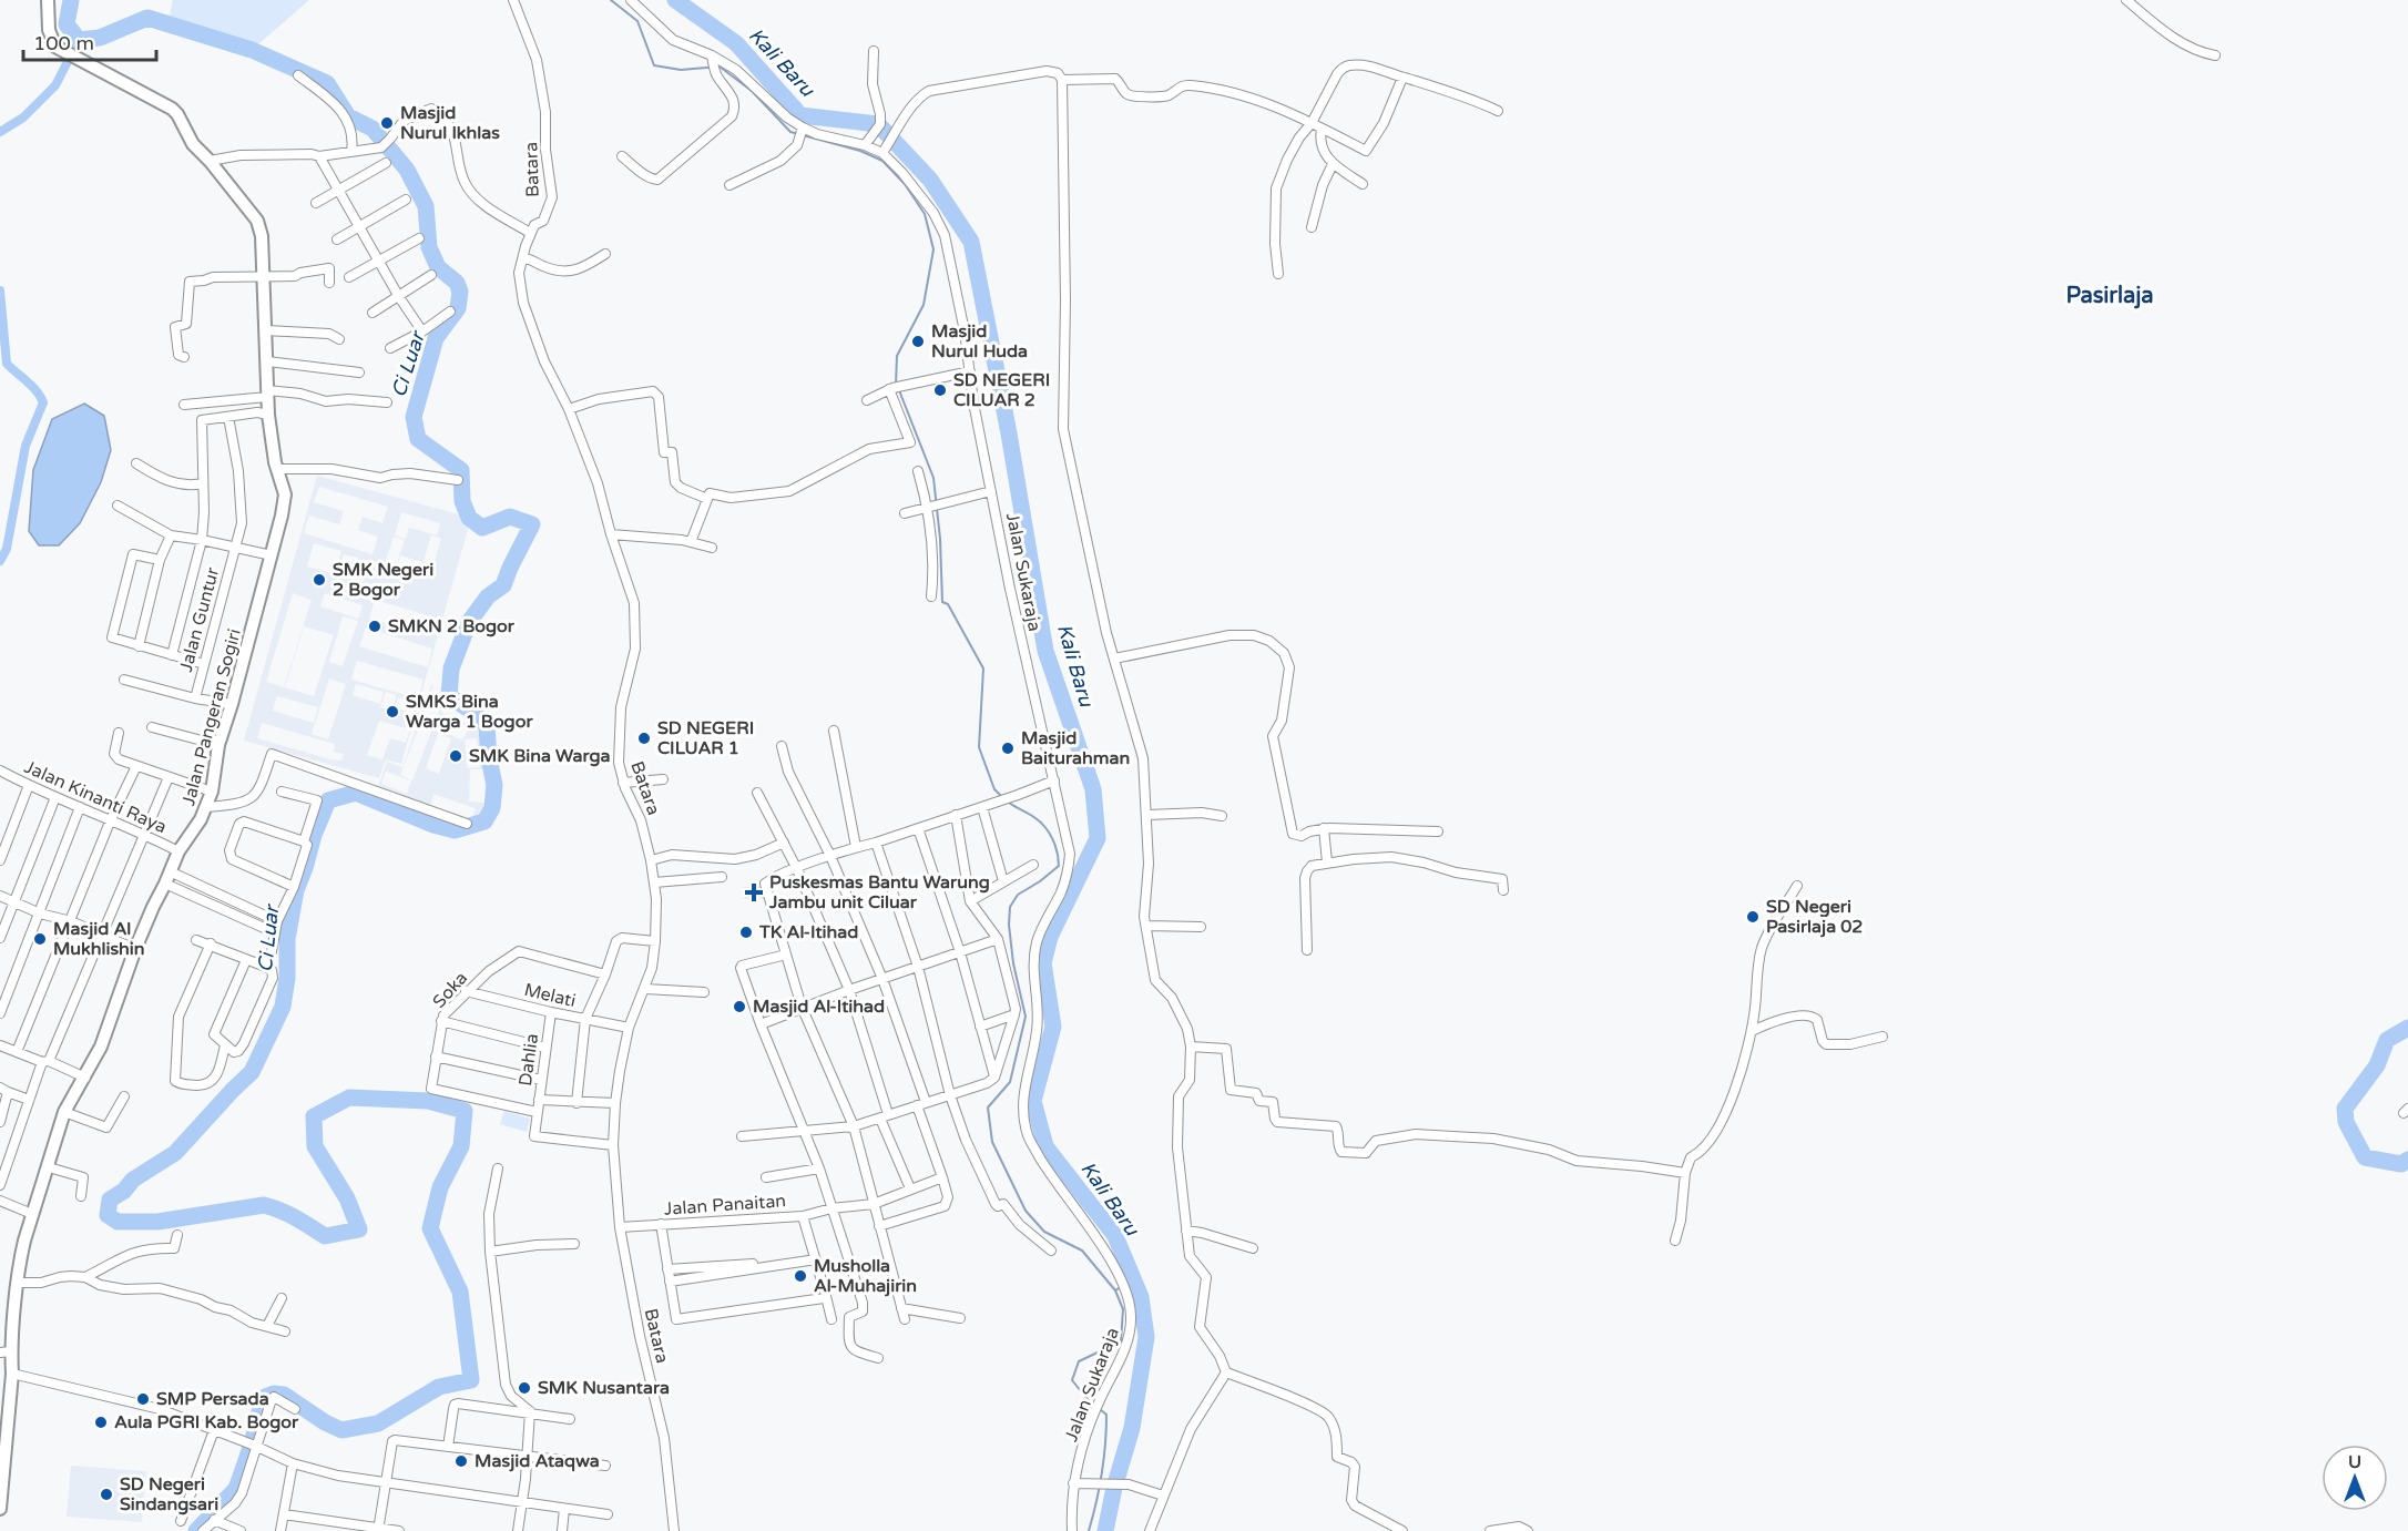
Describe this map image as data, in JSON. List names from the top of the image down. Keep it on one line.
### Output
{"streets":{"street":["Batara","Jalan Sukaraja","Jalan Guntur","Jalan Pangeran Sogiri","Jalan Kinanti Raya","Soka","Melati","Dahlia","Jalan Panaitan"]},"crossings":[["Batara","Melati"],["Batara","Jalan Panaitan"],["Jalan Pangeran Sogiri","Jalan Kinanti Raya"],["Soka","Melati"],["Soka","Dahlia"],["Melati","Dahlia"]],"districts":["Pasirlaja"],"water":["Kali Baru","Ci Luar"],"places":{"other":["Masjid Nurul Ikhlas","Masjid Nurul Huda","SD NEGERI CILUAR 2","SMK Negeri 2 Bogor","SMKN 2 Bogor","SMKS Bina Warga 1 Bogor","SD NEGERI CILUAR 1","Masjid Baiturahman","SMK Bina Warga","SD Negeri Pasirlaja 02","TK Al-Itihad","Masjid Al Mukhlishin","Masjid Al-Itihad","Musholla Al-Muhajirin","SMK Nusantara","SMP Persada","Aula PGRI Kab. Bogor","Masjid Ataqwa","SD Negeri Sindangsari"],"health":["Puskesmas Bantu Warung Jambu unit Ciluar"]},"scale_bar":"100 m","north":"top"}
